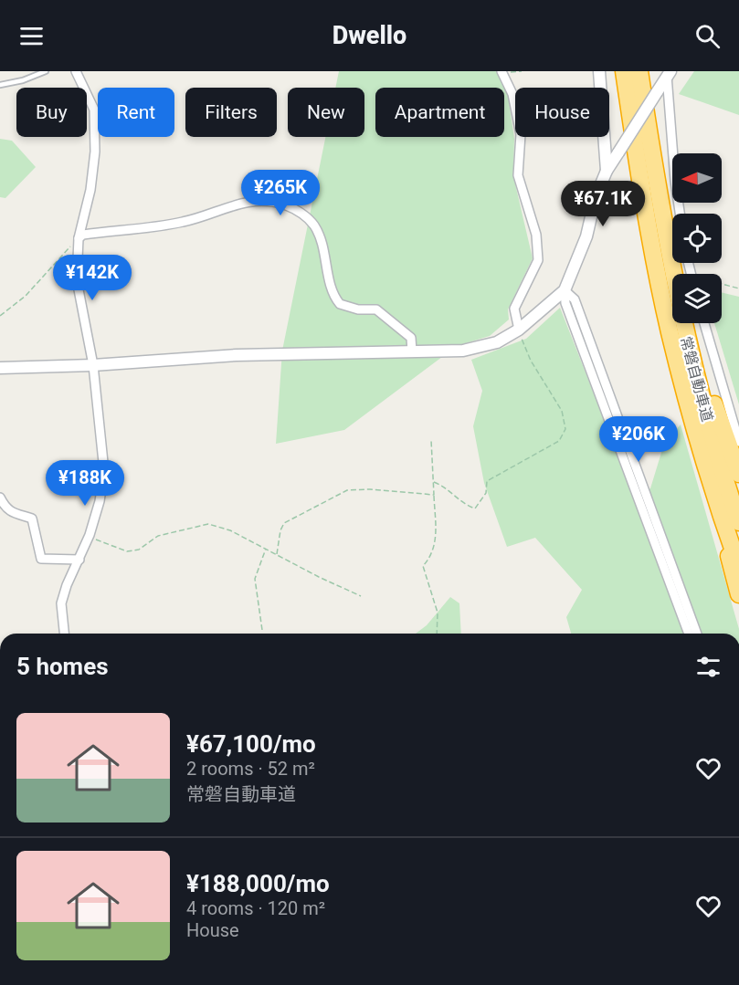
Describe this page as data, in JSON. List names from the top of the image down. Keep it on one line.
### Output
{"streets":{"highway":["常磐自動車道"]},"north":"left","page":{"header":"Dwello","chip":["Buy","Rent","Filters","New","Apartment","House"],"price":["¥265K","¥67.1K","¥142K","¥206K","¥188K"],"heading":"5 homes","list":[{"name":"¥67,100/mo","note":"2 rooms · 52 m² · 常磐自動車道"},{"name":"¥188,000/mo","note":"4 rooms · 120 m² · House"}]}}
